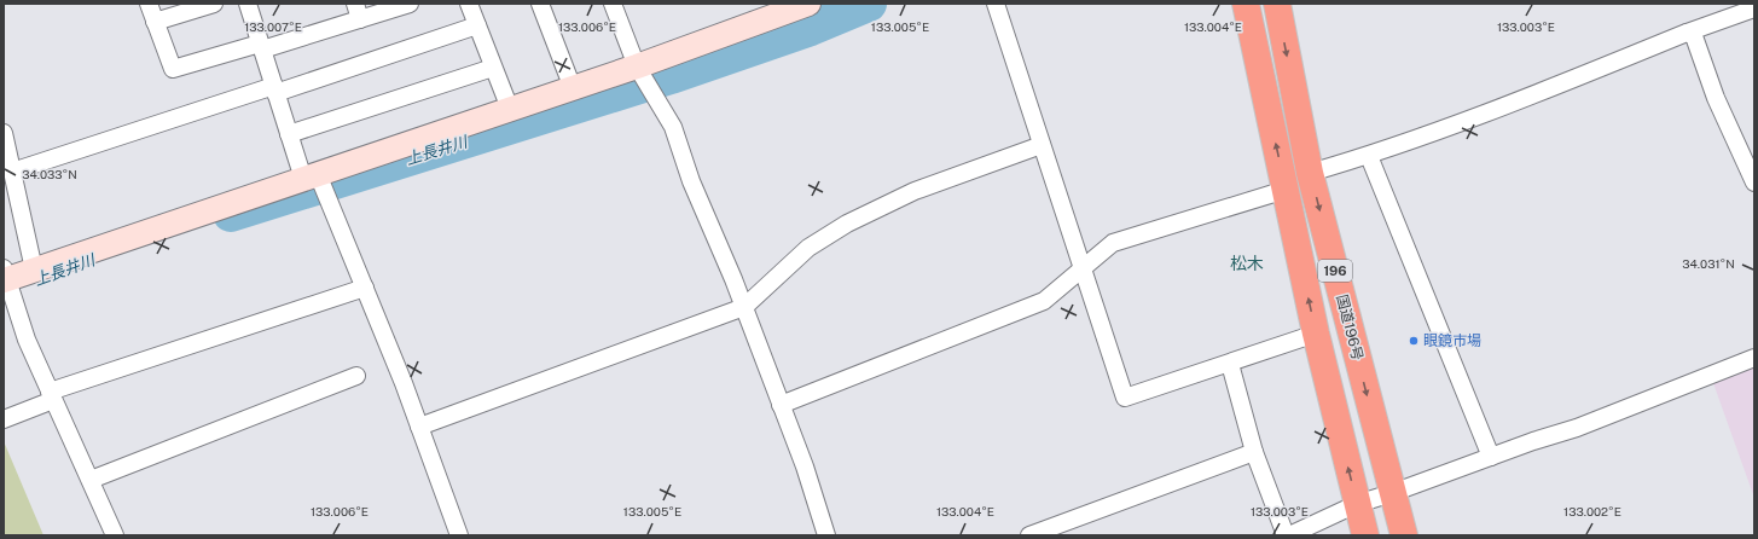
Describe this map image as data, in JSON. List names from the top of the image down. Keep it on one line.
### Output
{"streets":{"highway":["196","国道196号"]},"districts":["松木"],"water":["上長井川"],"places":["眼鏡市場"],"coordinates":["133.007°E","133.006°E","133.005°E","133.004°E","133.003°E","34.033°N","34.031°N","133.002°E"]}
